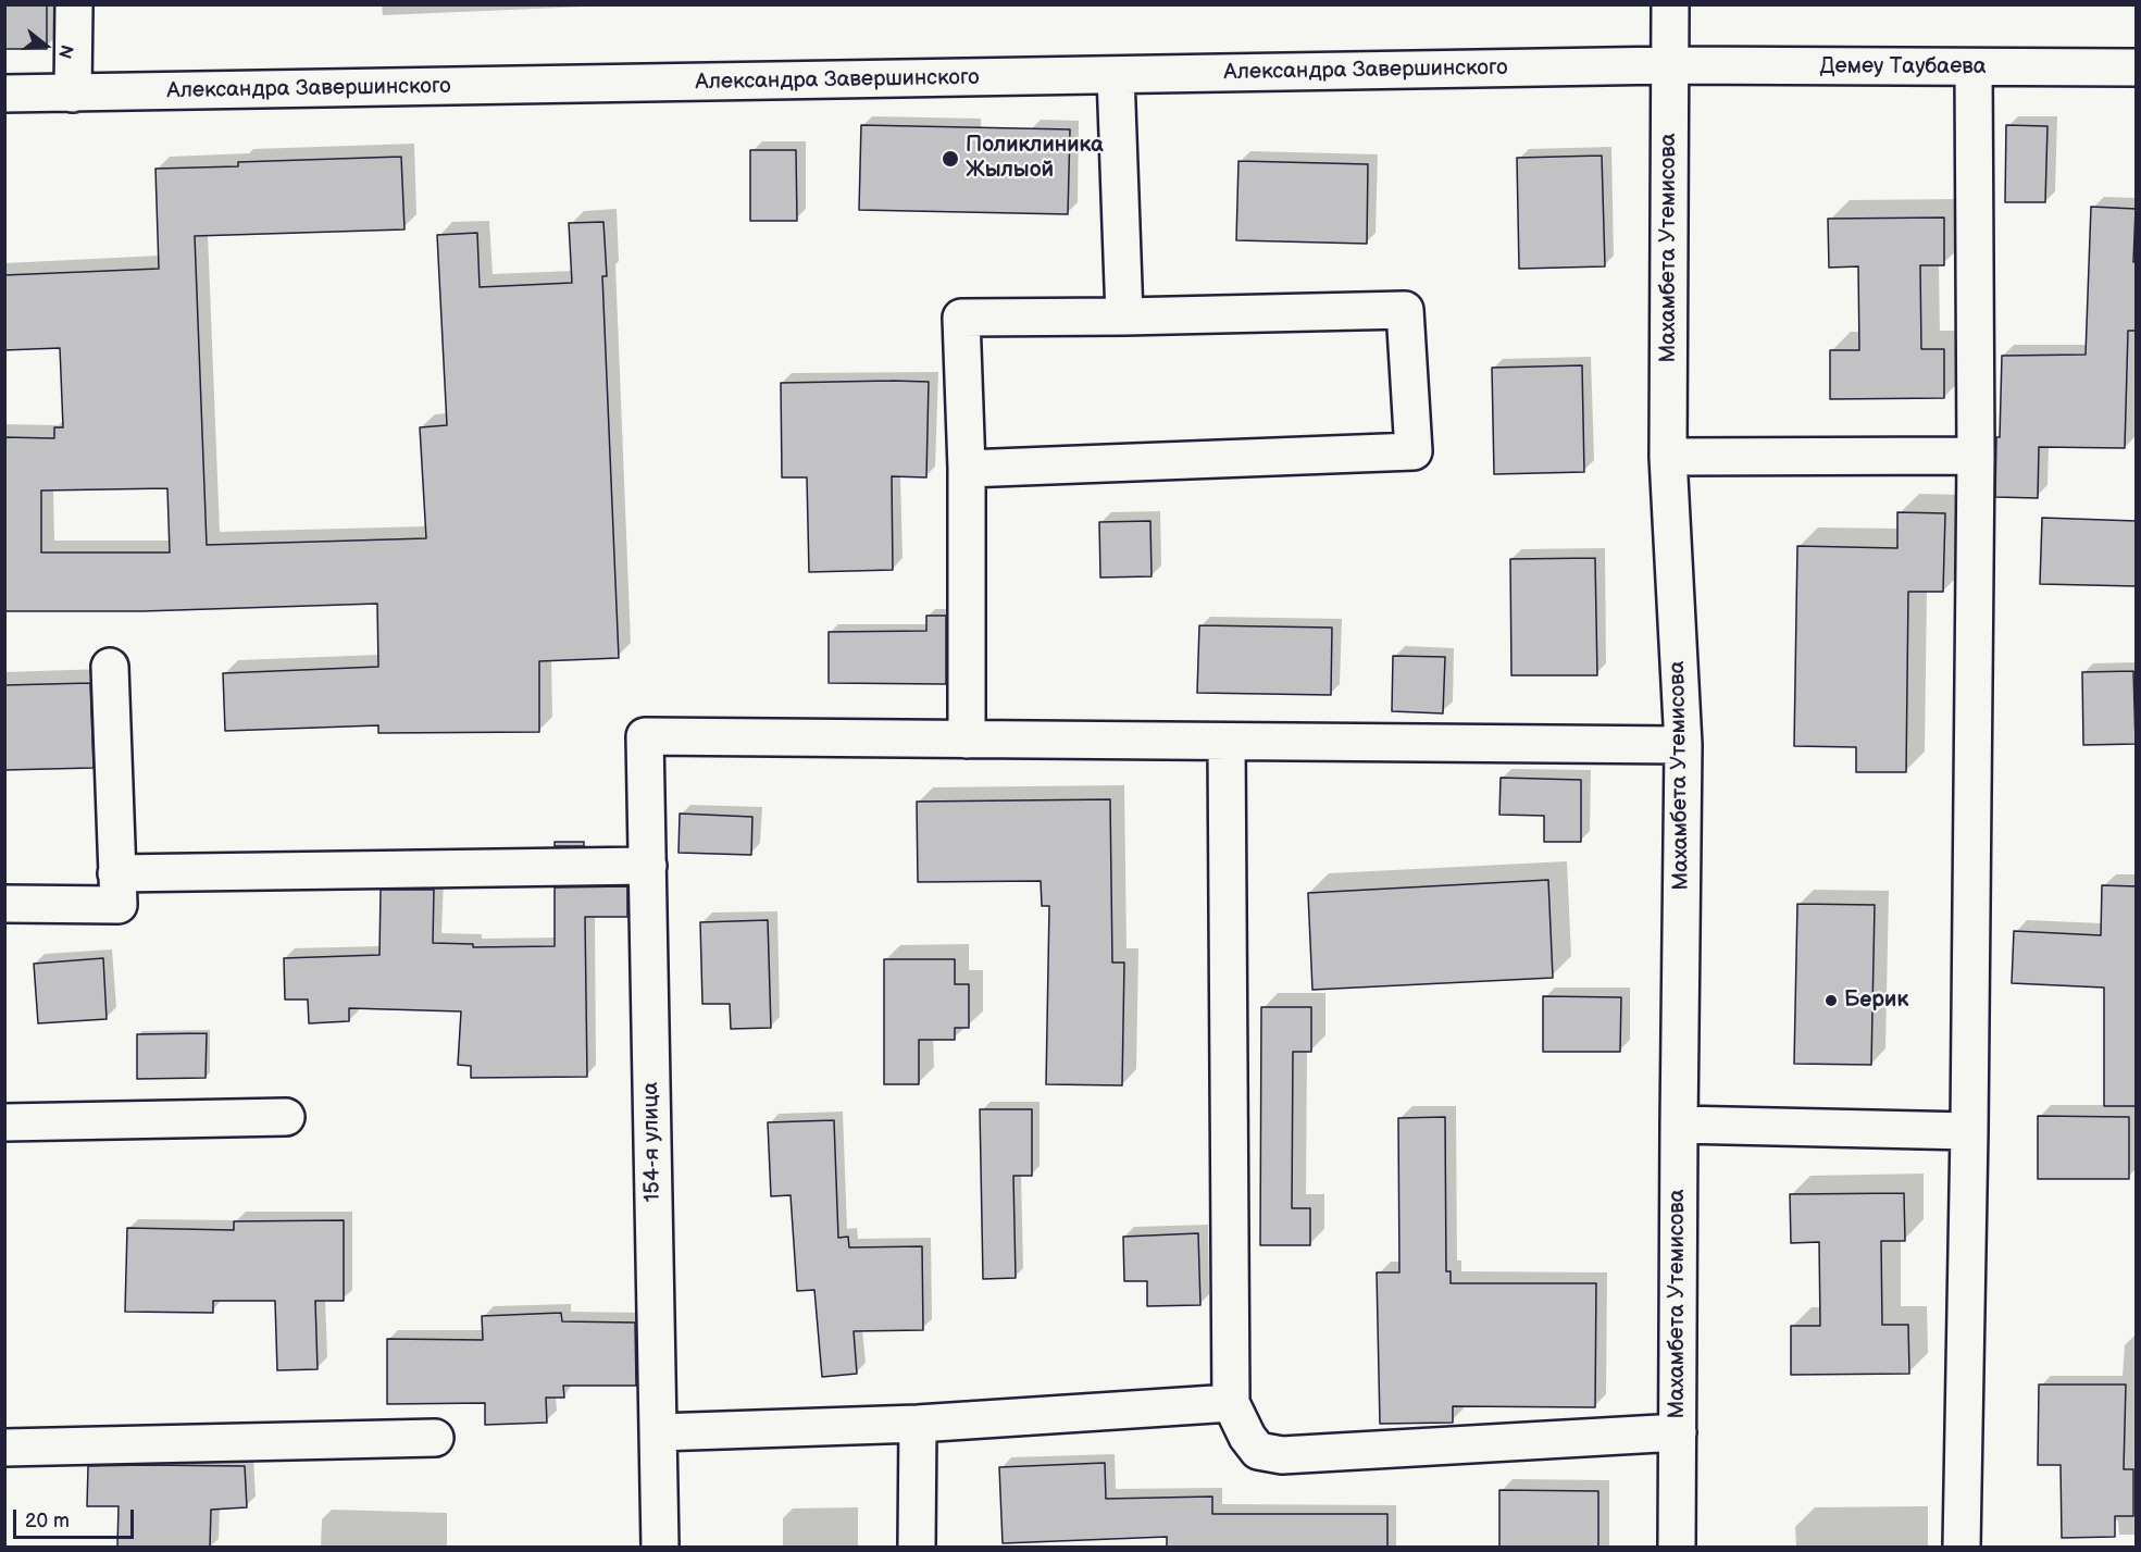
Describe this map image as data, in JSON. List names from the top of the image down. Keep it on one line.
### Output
{"streets":{"street":["Демеу Таубаева","Александра Завершинского","Махамбета Утемисова","154-я улица"]},"crossings":[["Демеу Таубаева","Александра Завершинского"],["Демеу Таубаева","Махамбета Утемисова"],["Александра Завершинского","Махамбета Утемисова"]],"places":["Поликлиника Жылыой","Берик"],"scale_bar":"20 m","north":"right"}
